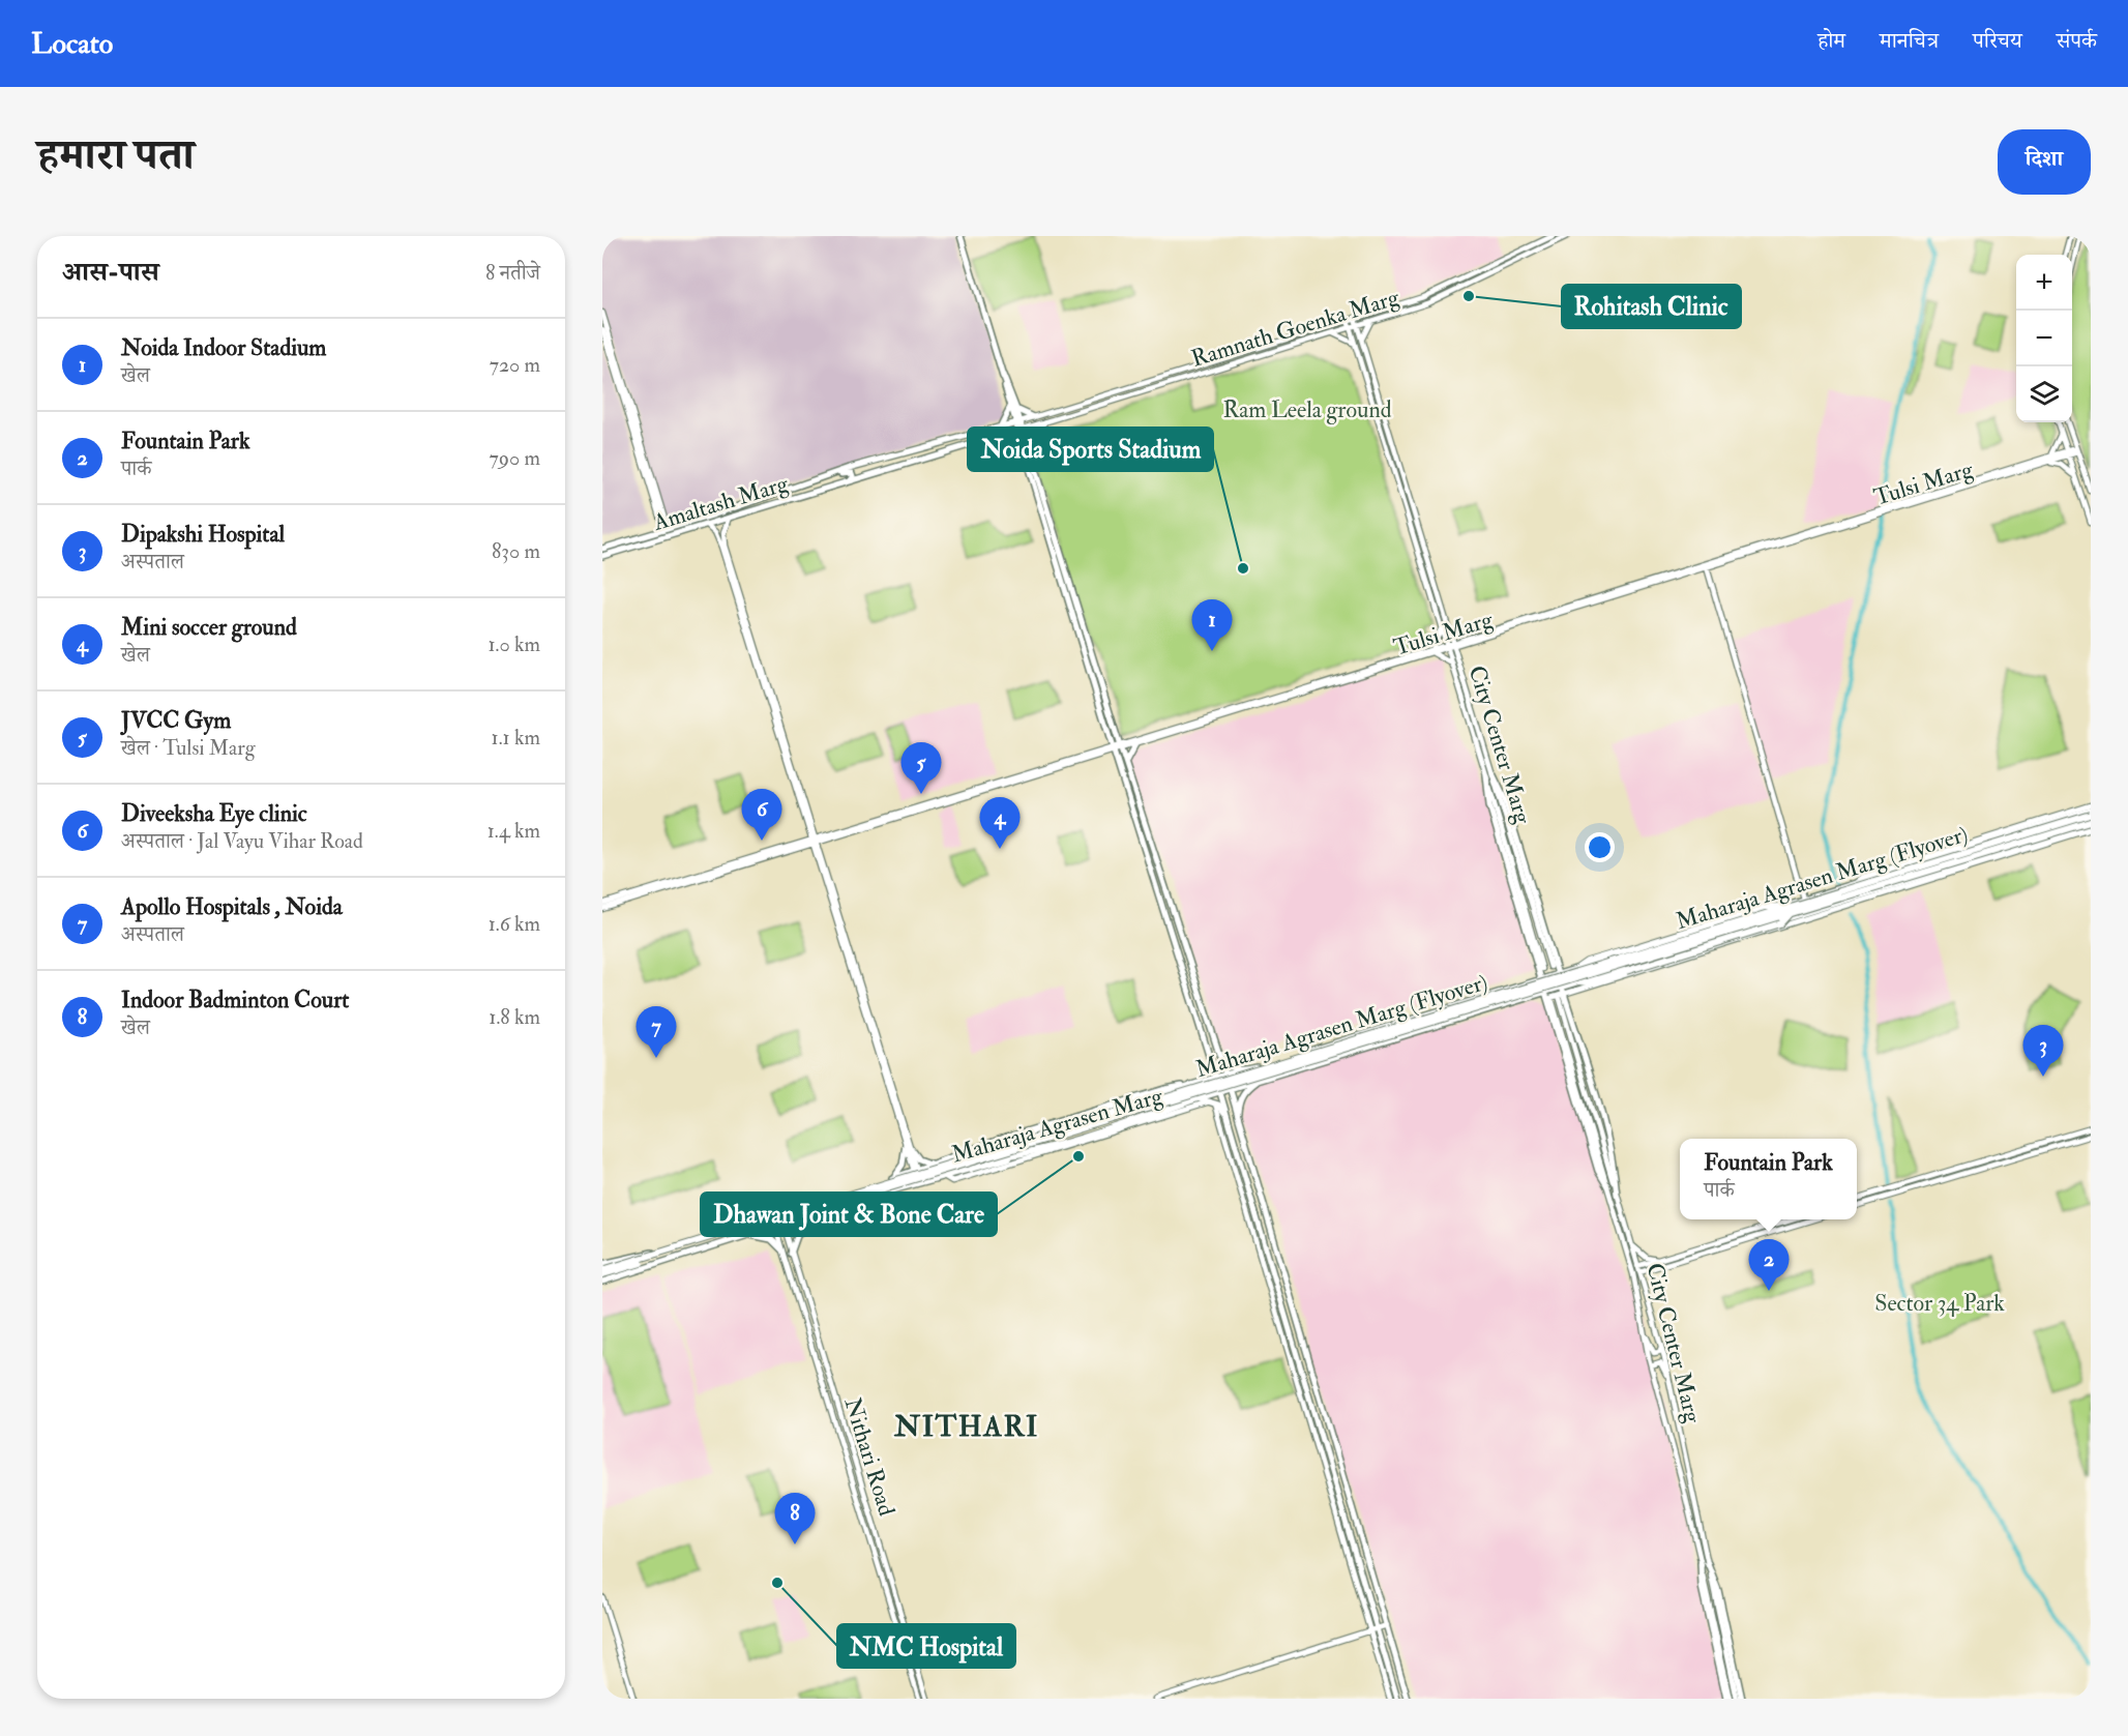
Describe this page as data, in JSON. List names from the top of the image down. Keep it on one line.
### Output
{"streets":{"main road":["Amaltash Marg","Maharaja Agrasen Marg (Flyover)","Maharaja Agrasen Marg"],"street":["Ramnath Goenka Marg","Tulsi Marg","City Center Marg","Nithari Road"]},"crossings":[["Ramnath Goenka Marg","Amaltash Marg"],["Ramnath Goenka Marg","City Center Marg"],["Tulsi Marg","City Center Marg"],["Maharaja Agrasen Marg (Flyover)","Maharaja Agrasen Marg"],["Maharaja Agrasen Marg","Nithari Road"]],"districts":["NITHARI"],"parks":["Ram Leela ground","Sector 34 Park"],"places":["Rohitash Clinic","Noida Sports Stadium","Dhawan Joint & Bone Care","NMC Hospital"],"page":{"header":"Locato","nav":["होम","मानचित्र","परिचय","संपर्क"],"title":"हमारा पता","buttons":"दिशा","heading":["आस-पास","8 नतीजे"],"map_buttons":["+","−"],"list":[{"mark":"1","name":"Noida Indoor Stadium","note":"खेल","value":"720 m"},{"mark":"2","name":"Fountain Park","note":"पार्क","value":"790 m"},{"mark":"3","name":"Dipakshi Hospital","note":"अस्पताल","value":"830 m"},{"mark":"4","name":"Mini soccer ground","note":"खेल","value":"1.0 km"},{"mark":"5","name":"JVCC Gym","note":"खेल · Tulsi Marg","value":"1.1 km"},{"mark":"6","name":"Diveeksha Eye clinic","note":"अस्पताल · Jal Vayu Vihar Road","value":"1.4 km"},{"mark":"7","name":"Apollo Hospitals , Noida","note":"अस्पताल","value":"1.6 km"},{"mark":"8","name":"Indoor Badminton Court","note":"खेल","value":"1.8 km"}],"pins":["1","5","6","4","7","3","2","8"],"popup":["Fountain Park","पार्क"]}}
